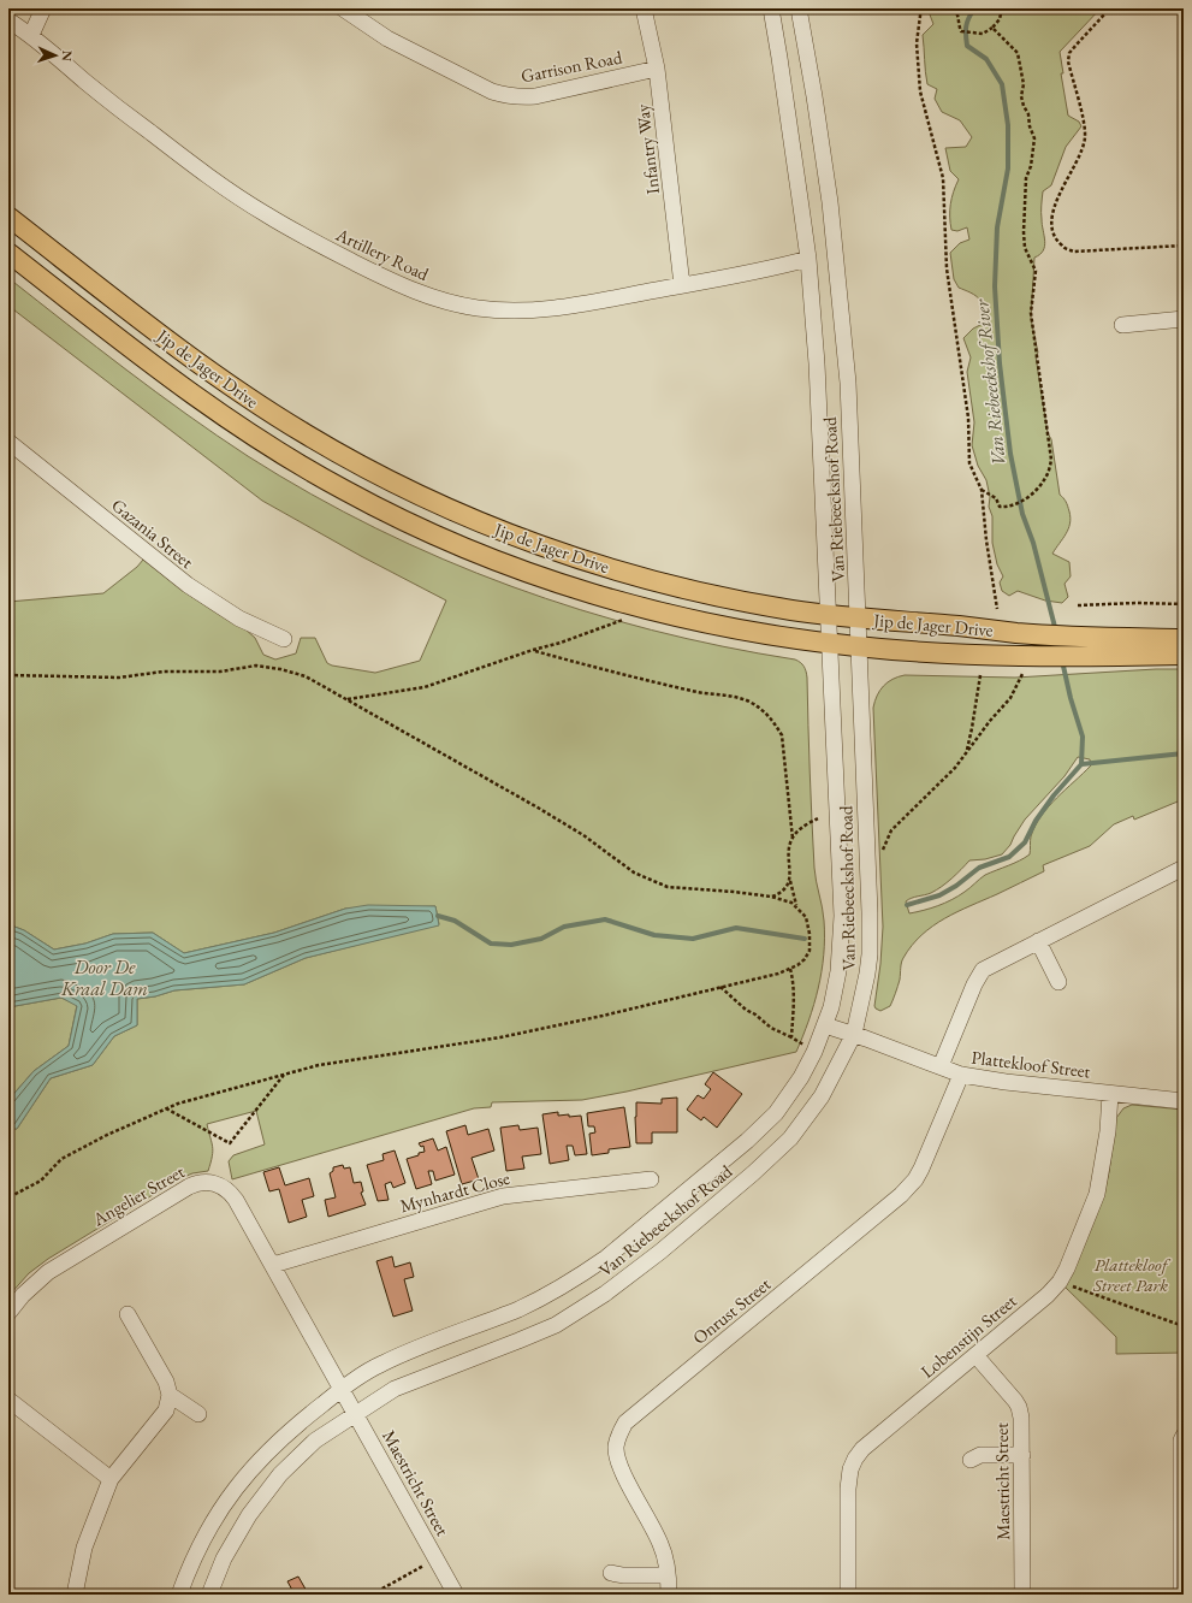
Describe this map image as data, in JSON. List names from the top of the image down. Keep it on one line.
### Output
{"streets":{"main road":["Jip de Jager Drive"],"street":["Garrison Road","Infantry Way","Artillery Road","Van Riebeeckshof Road","Gazania Street","Plattekloof Street","Mynhardt Close","Angelier Street","Onrust Street","Lobenstijn Street","Maestricht Street"]},"crossings":[["Garrison Road","Infantry Way"],["Infantry Way","Artillery Road"],["Artillery Road","Van Riebeeckshof Road"],["Jip de Jager Drive","Van Riebeeckshof Road"],["Van Riebeeckshof Road","Plattekloof Street"],["Van Riebeeckshof Road","Angelier Street"],["Van Riebeeckshof Road","Maestricht Street"],["Plattekloof Street","Onrust Street"],["Plattekloof Street","Lobenstijn Street"],["Mynhardt Close","Angelier Street"],["Angelier Street","Maestricht Street"],["Lobenstijn Street","Maestricht Street"]],"water":["Van Riebeeckshof River","Door De Kraal Dam"],"parks":["Plattekloof Street Park"],"north":"right"}
